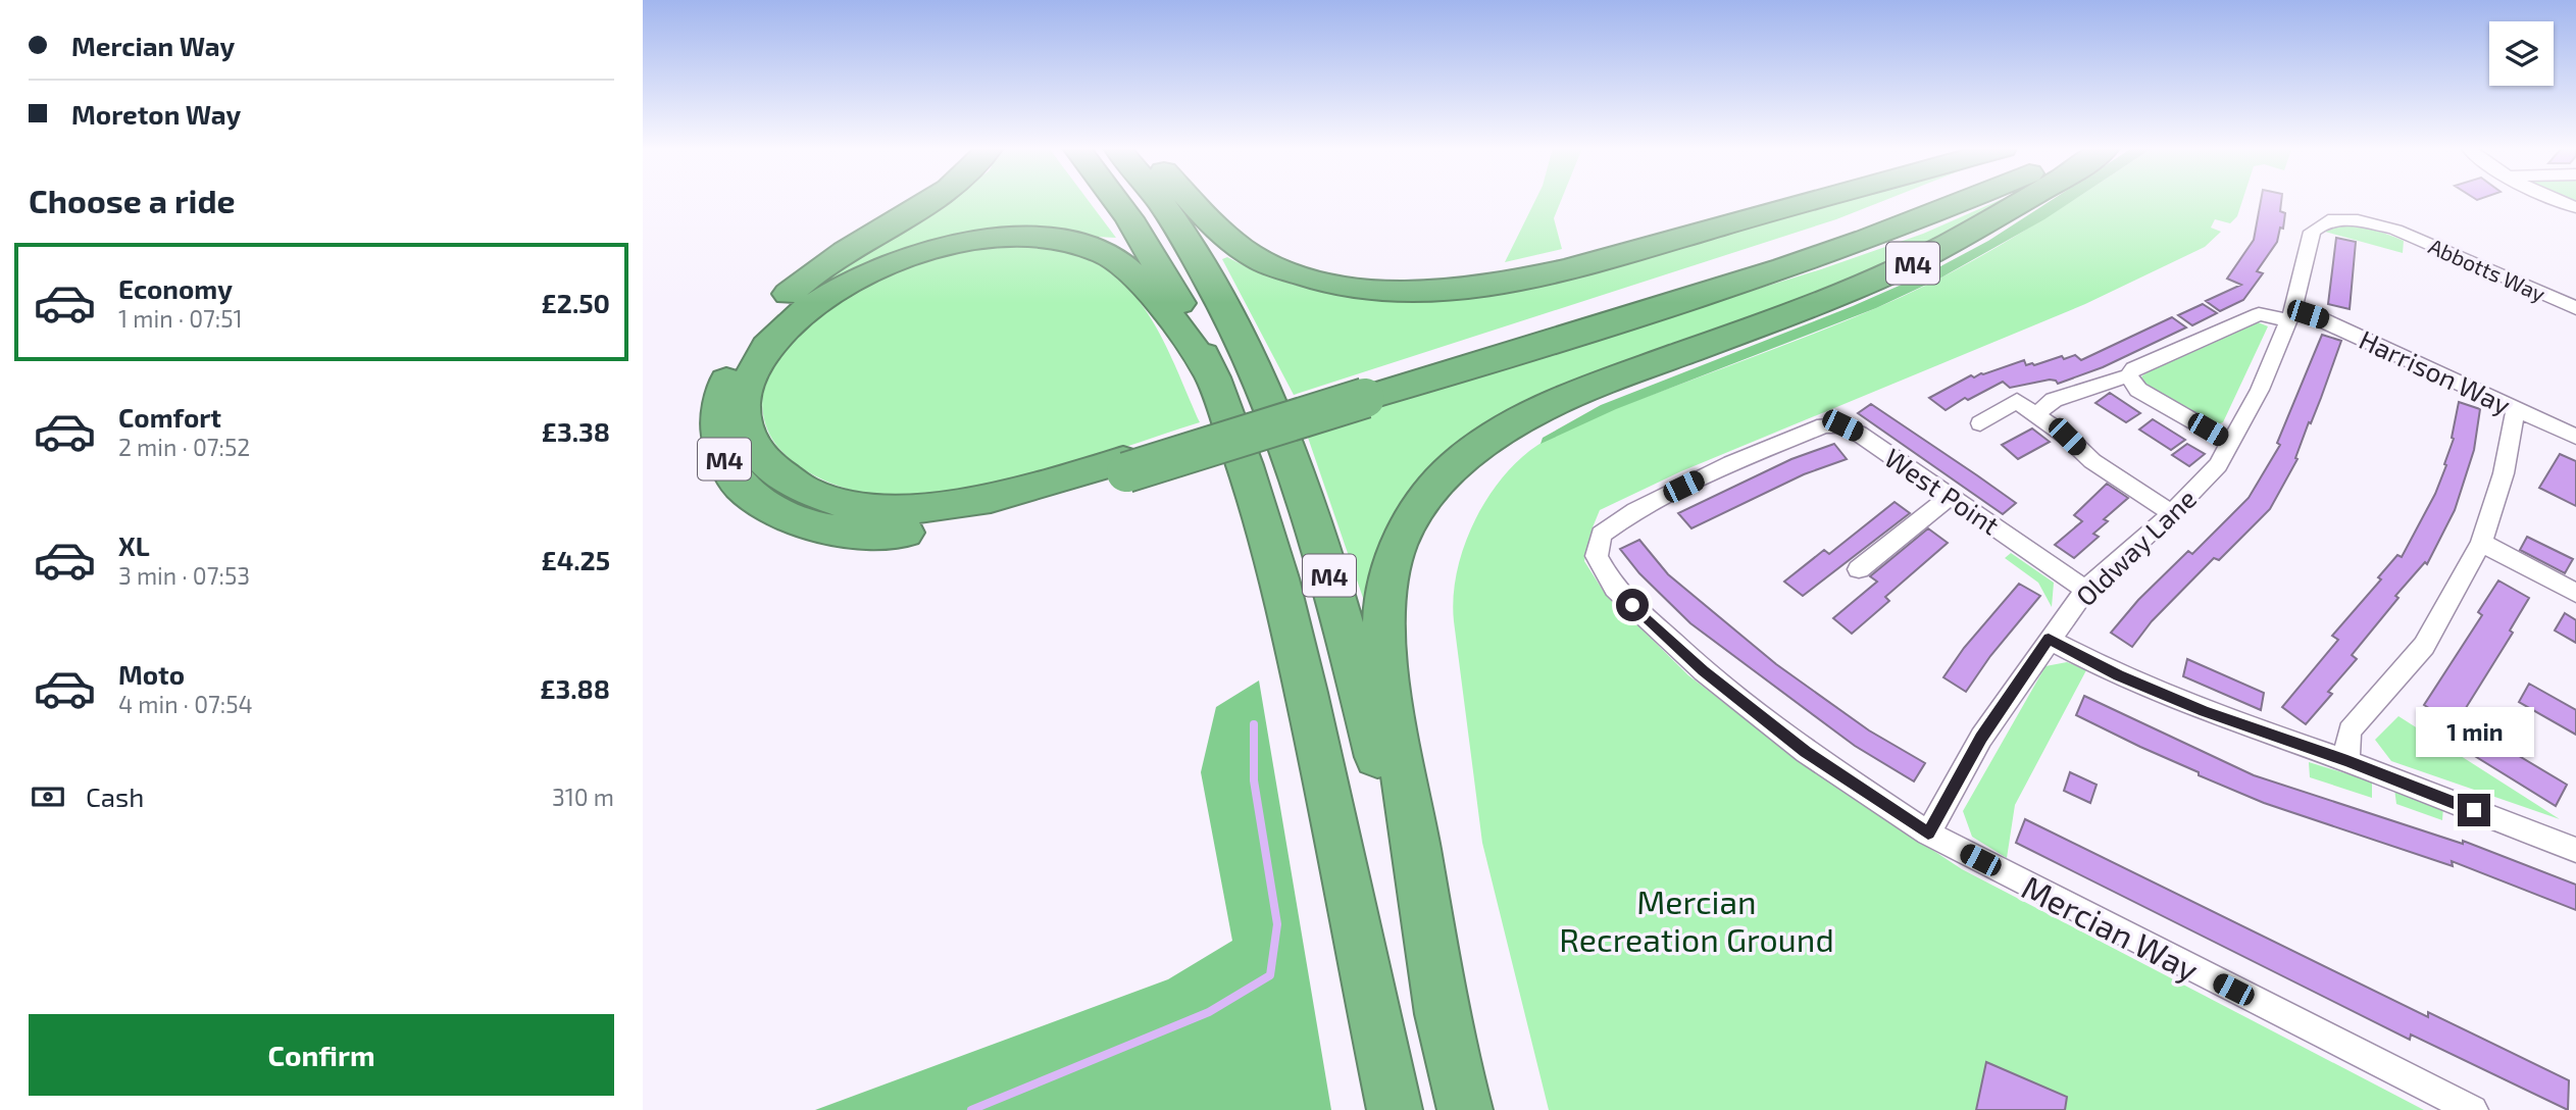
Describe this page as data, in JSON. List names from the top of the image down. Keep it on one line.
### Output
{"streets":{"highway":["M4"],"street":["Abbotts Way","Harrison Way","West Point","Oldway Lane","Mercian Way"]},"crossings":[["Abbotts Way","Harrison Way"],["Abbotts Way","Oldway Lane"],["Harrison Way","Oldway Lane"],["West Point","Oldway Lane"],["West Point","Mercian Way"],["Oldway Lane","Mercian Way"]],"parks":["Mercian Recreation Ground"],"page":{"banner":["Mercian Way","Moreton Way"],"heading":"Choose a ride","list":[{"name":"Economy","note":"1 min · 07:51","value":"£2.50"},{"name":"Comfort","note":"2 min · 07:52","value":"£3.38"},{"name":"XL","note":"3 min · 07:53","value":"£4.25"},{"name":"Moto","note":"4 min · 07:54","value":"£3.88"}],"bubble":"1 min","pay":["Cash","310 m"],"buttons":"Confirm"}}
